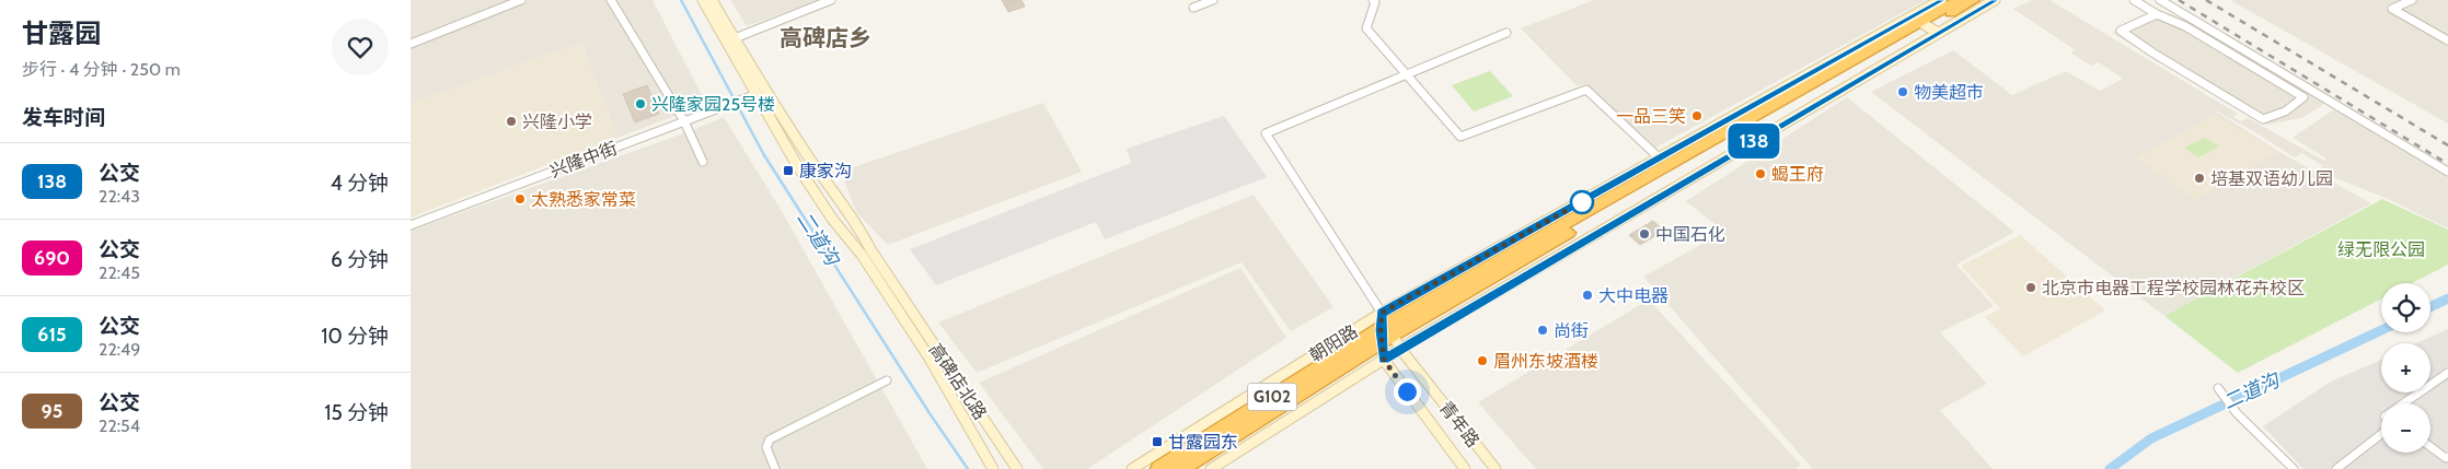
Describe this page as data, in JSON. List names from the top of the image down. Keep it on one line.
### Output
{"streets":{"highway":["朝阳路","G102"],"street":["兴隆中街","高碑店北路","青年路"]},"crossings":[["兴隆中街","高碑店北路"],["朝阳路","青年路"]],"districts":["高碑店乡"],"water":["二道沟"],"parks":["绿无限公园"],"places":{"other":["物美超市","兴隆家园25号楼","一品三笑","兴隆小学","蝎王府","培基双语幼儿园","太熟悉家常菜","中国石化","北京市电器工程学校园林花卉校区","大中电器","尚街","眉州东坡酒楼"],"transit":["康家沟","甘露园东"]},"lines":["bus line 138"],"page":{"heading":[["甘露园","步行 · 4 分钟 · 250 m"],"发车时间"],"on_map":"138","list":[{"mark":"138","name":"公交","note":"22:43","value":"4 分钟"},{"mark":"690","name":"公交","note":"22:45","value":"6 分钟"},{"mark":"615","name":"公交","note":"22:49","value":"10 分钟"},{"mark":"95","name":"公交","note":"22:54","value":"15 分钟"}],"map_buttons":["+","−"]}}
